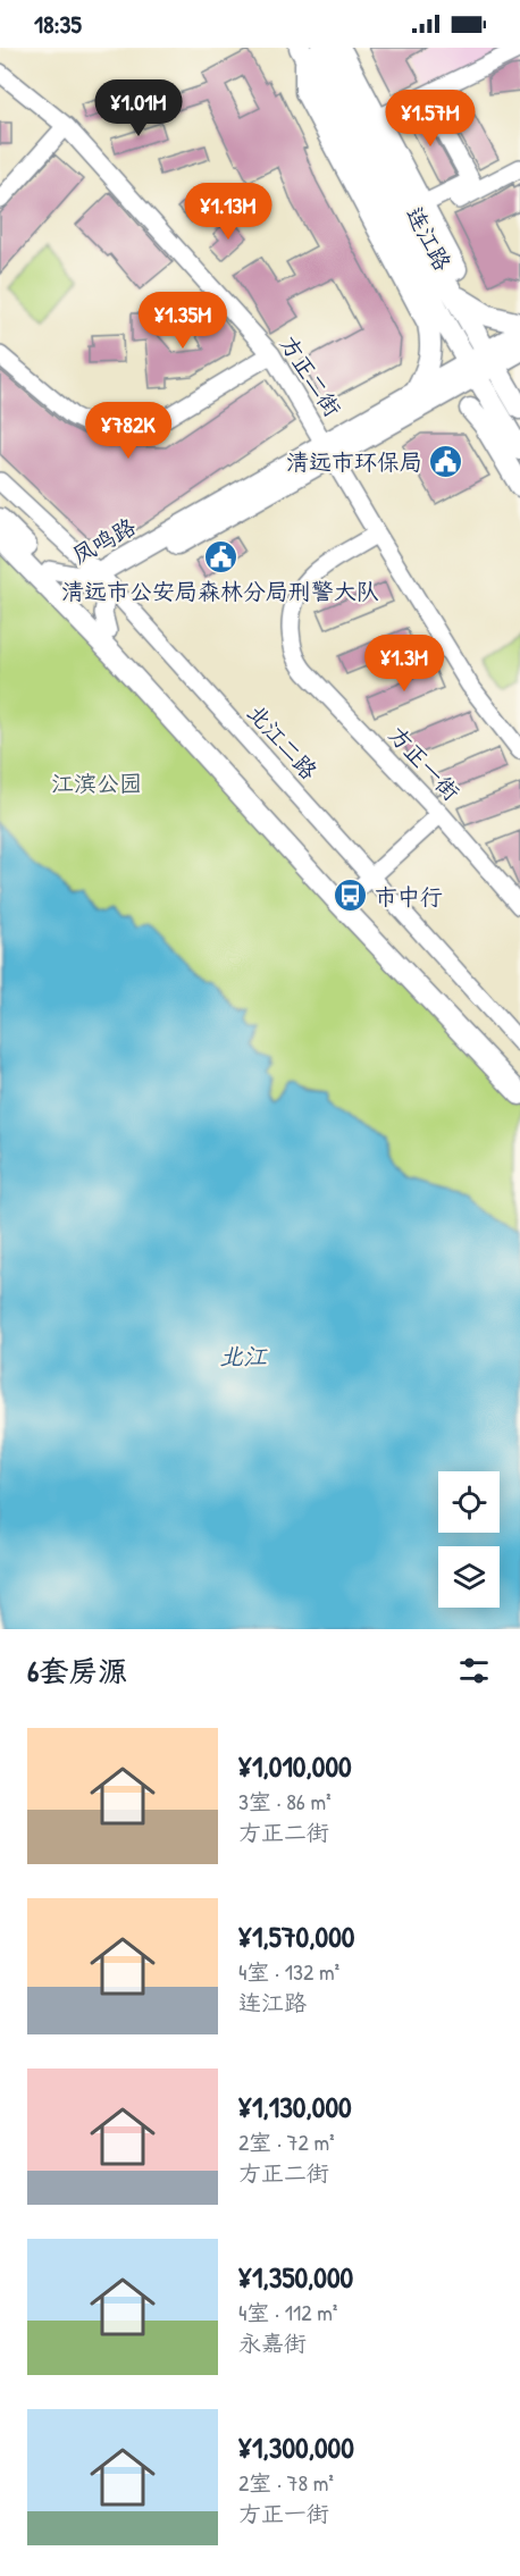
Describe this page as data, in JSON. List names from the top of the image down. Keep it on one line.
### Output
{"streets":{"main road":["连江路","凤鸣路"],"street":["方正二街","北江二路","方正一街"]},"crossings":[["连江路","凤鸣路"],["方正二街","凤鸣路"],["凤鸣路","北江二路"]],"water":["北江"],"parks":["江滨公园"],"places":{"public building":["清远市环保局","清远市公安局森林分局刑警大队"],"bus stop":["市中行"]},"page":{"status":"18:35","price":["¥1.01M","¥1.57M","¥1.13M","¥1.35M","¥782K","¥1.3M"],"heading":"6套房源","list":[{"name":"¥1,010,000","note":"3室 · 86 m² · 方正二街"},{"name":"¥1,570,000","note":"4室 · 132 m² · 连江路"},{"name":"¥1,130,000","note":"2室 · 72 m² · 方正二街"},{"name":"¥1,350,000","note":"4室 · 112 m² · 永嘉街"},{"name":"¥1,300,000","note":"2室 · 78 m² · 方正一街"}]}}
